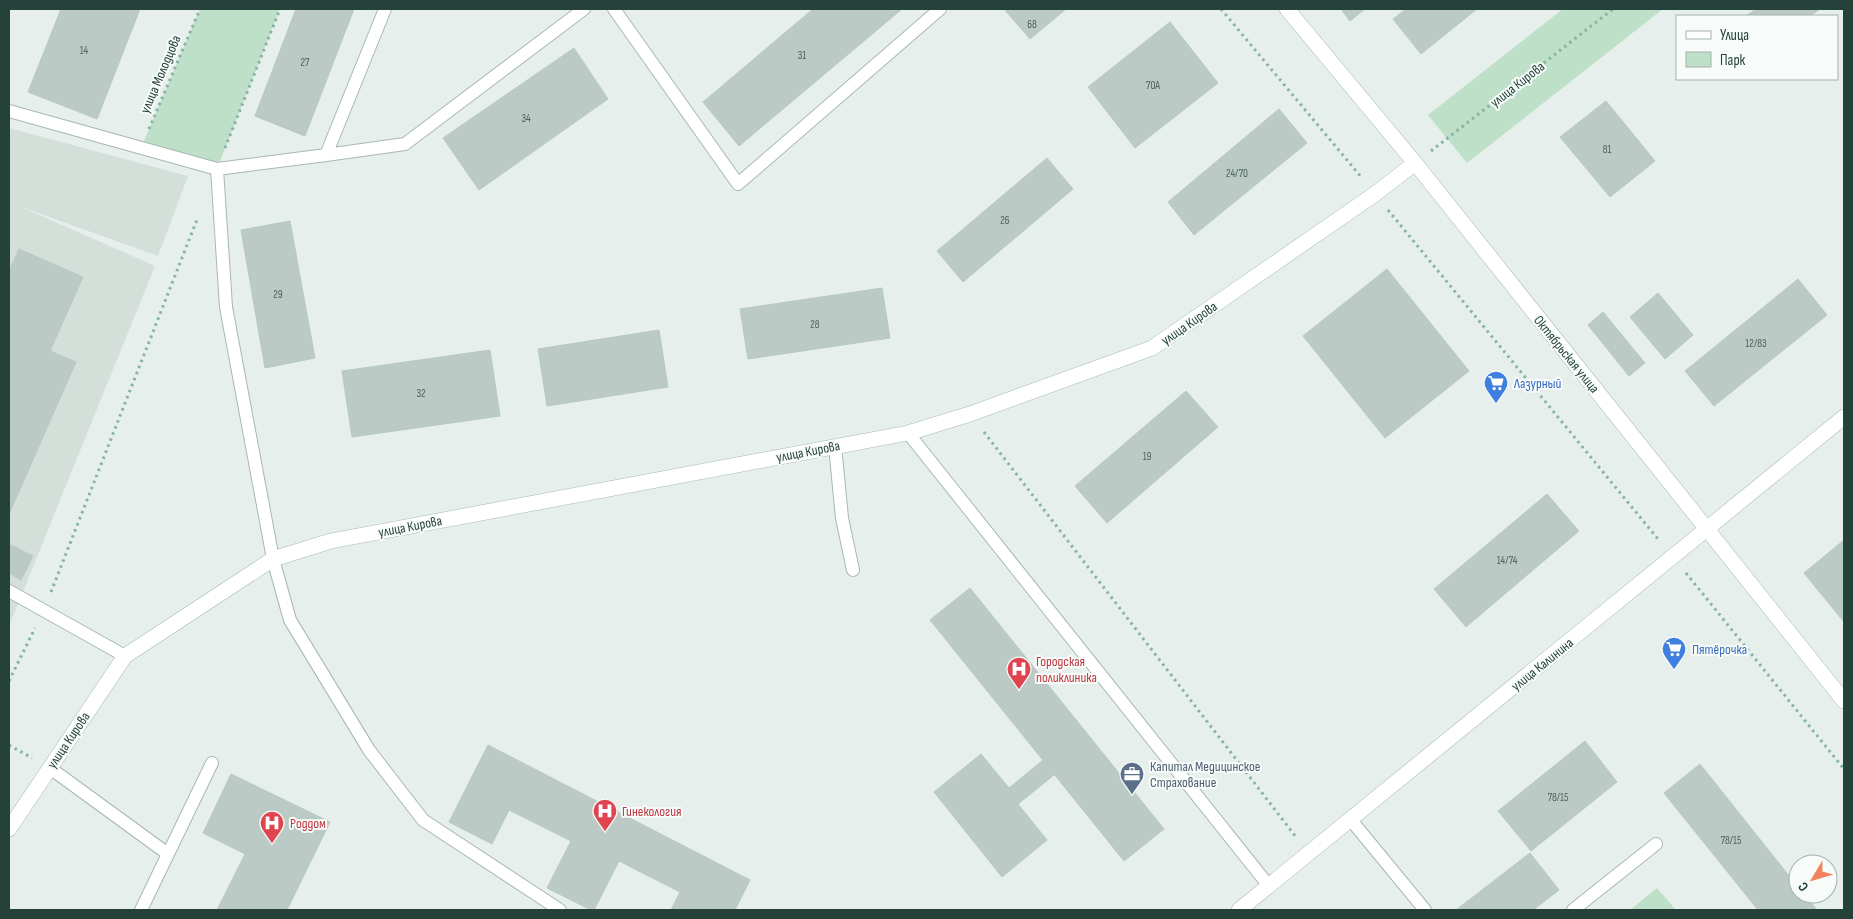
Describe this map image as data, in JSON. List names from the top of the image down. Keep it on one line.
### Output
{"streets":{"main road":["улица Кирова","Октябрьская улица","улица Калинина"],"path":["улица Молодцова"]},"crossings":[["улица Кирова","Октябрьская улица"],["Октябрьская улица","улица Калинина"]],"places":{"supermarket":["Лазурный","Пятёрочка"],"hospital":["Городская поликлиника","Гинекология","Роддом"],"office":["Капитал Медицинское Страхование"]},"house_numbers":["68","14","31","27","70А","34","81","24/70","26","29","28","12/83","32","19","14/74","78/15","78/15"],"legend":["Улица","Парк"],"north":"bottom left"}
